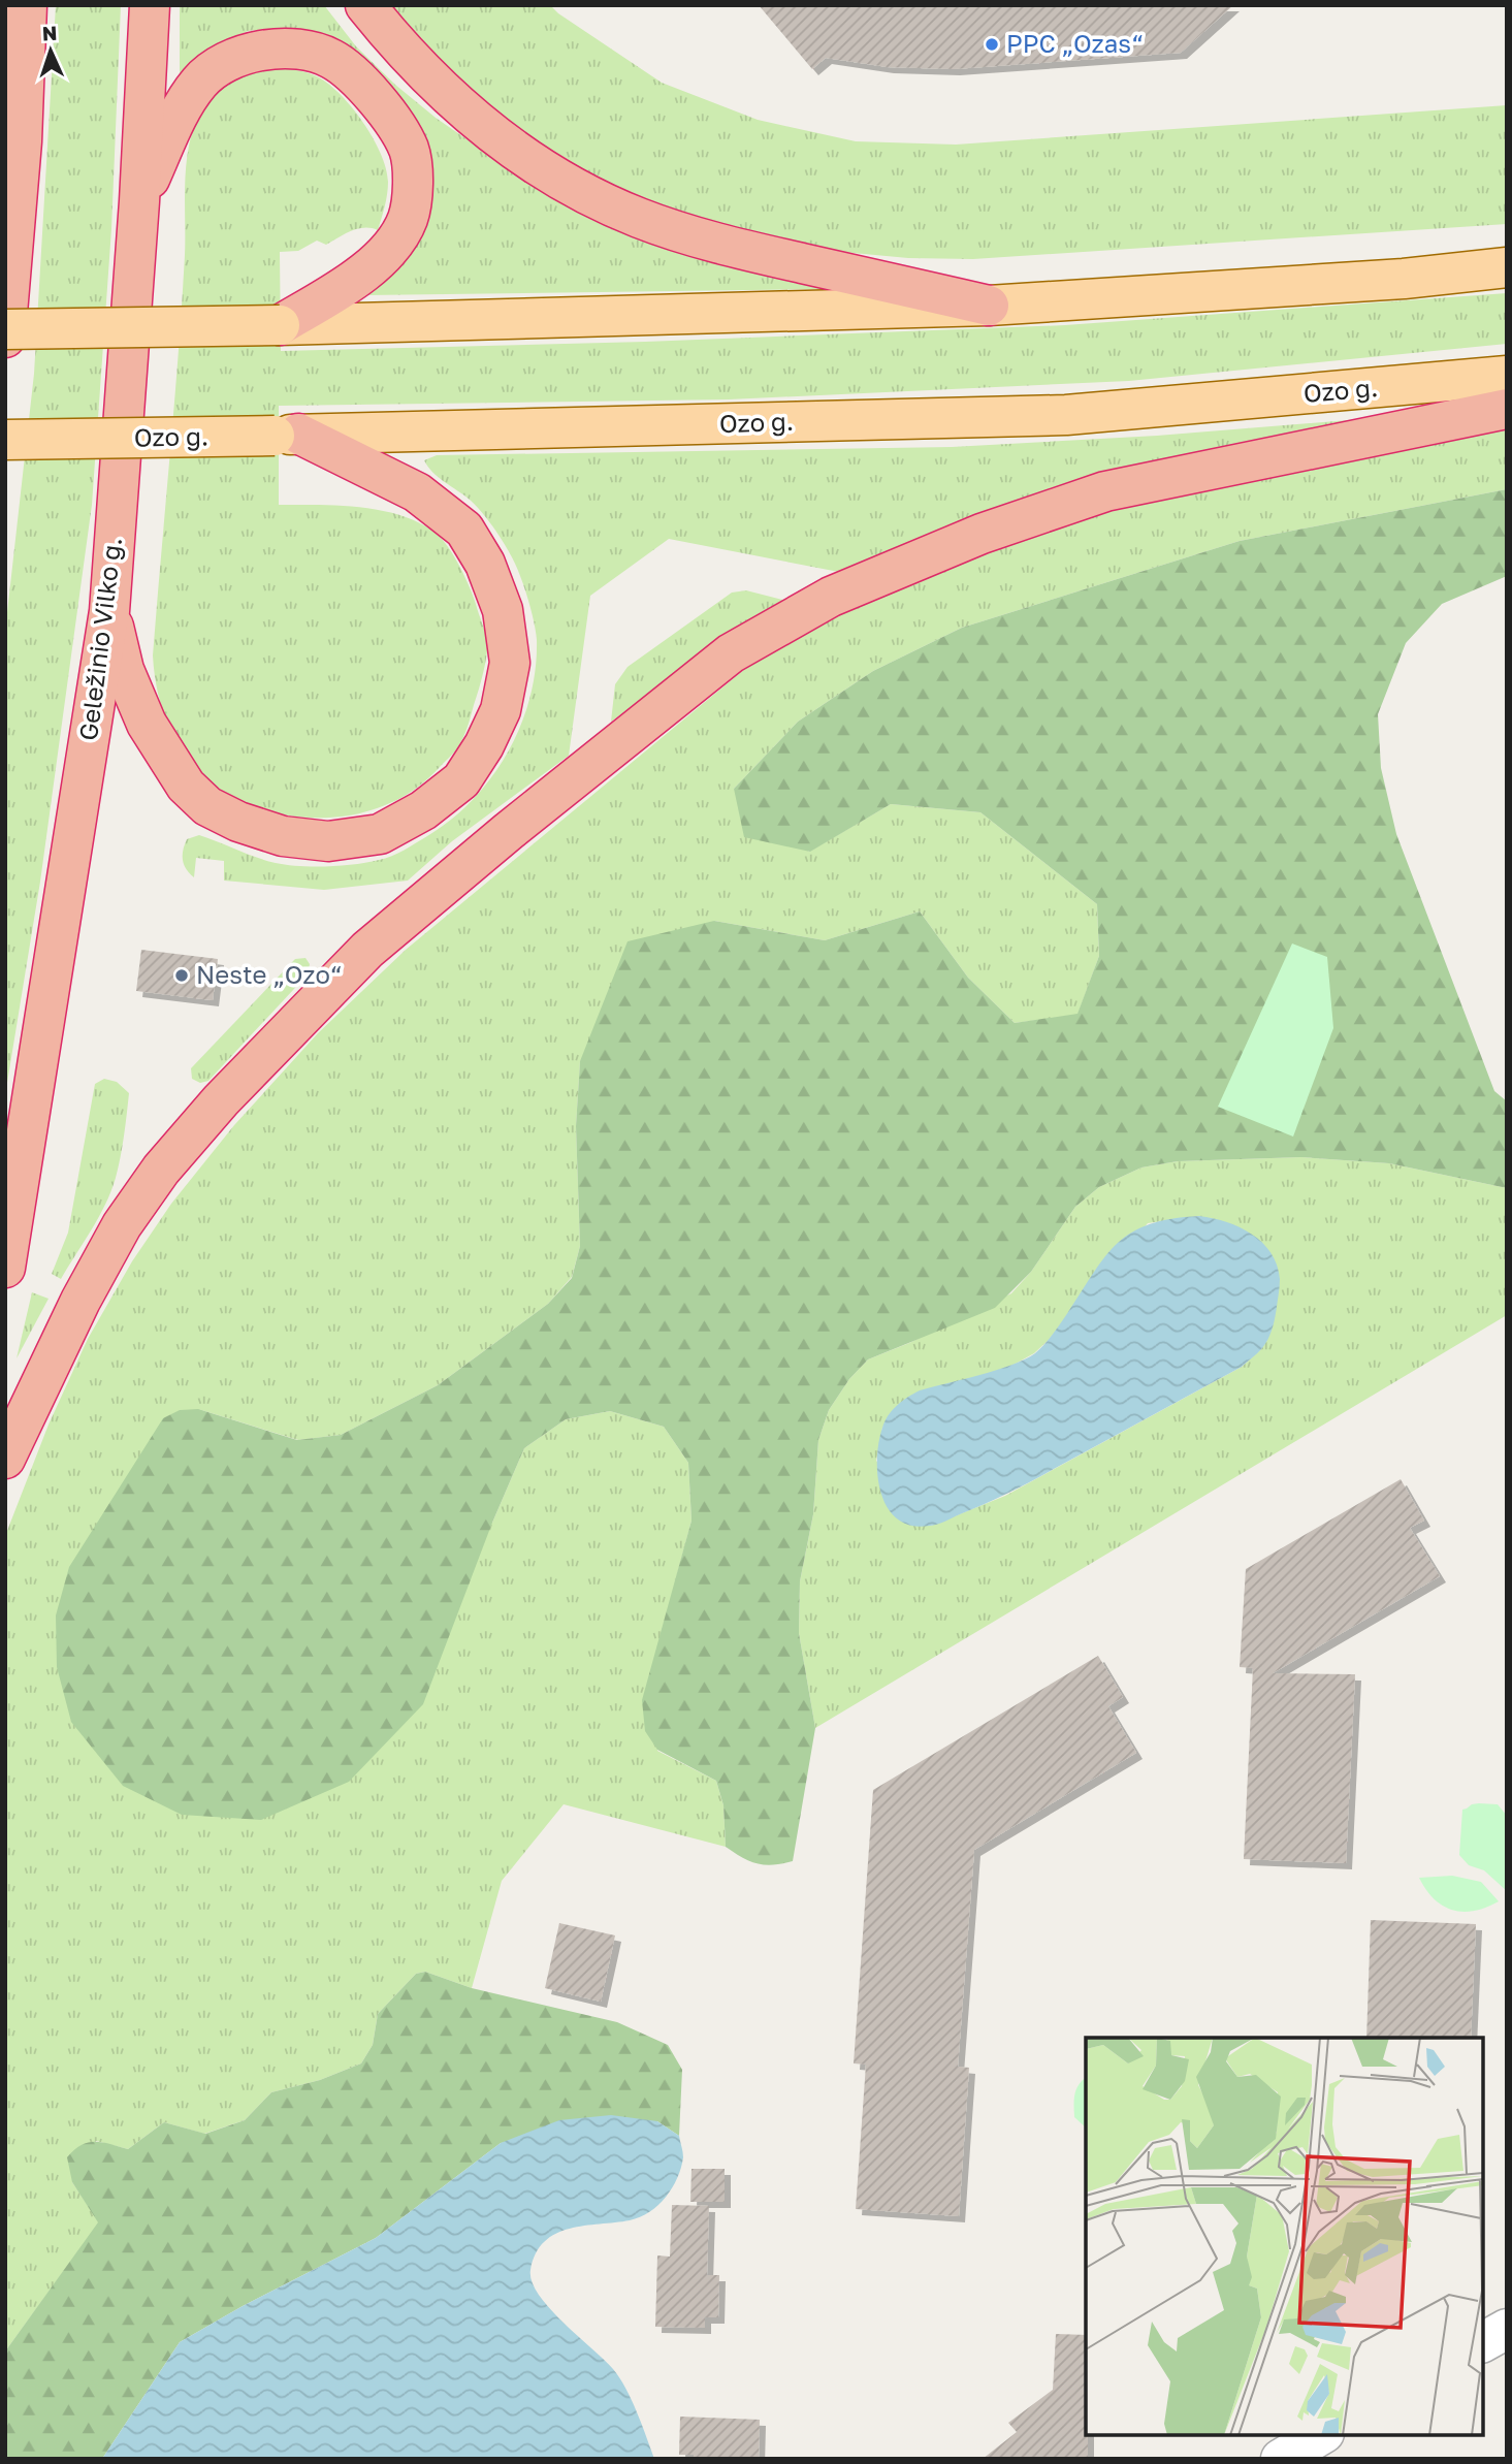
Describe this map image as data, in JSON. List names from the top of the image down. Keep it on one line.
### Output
{"streets":{"highway":["Geležinio Vilko g."],"main road":["Ozo g."]},"places":["PPC „Ozas“","Neste „Ozo“"],"north":"top"}
